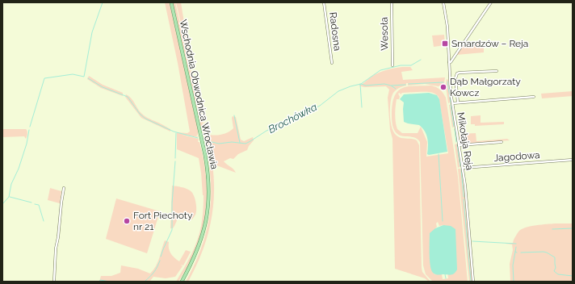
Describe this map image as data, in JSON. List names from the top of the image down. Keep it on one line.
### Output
{"streets":{"main road":["Wschodnia Obwodnica Wrocławia"],"street":["Radosna","Wesoła","Mikołaja Reja","Jagodowa"]},"crossings":[["Mikołaja Reja","Jagodowa"]],"water":["Brochówka"],"places":{"transit":["Smardzów – Reja"],"other":["Dąb Małgorzaty Kowcz","Fort Piechoty nr 21"]}}
